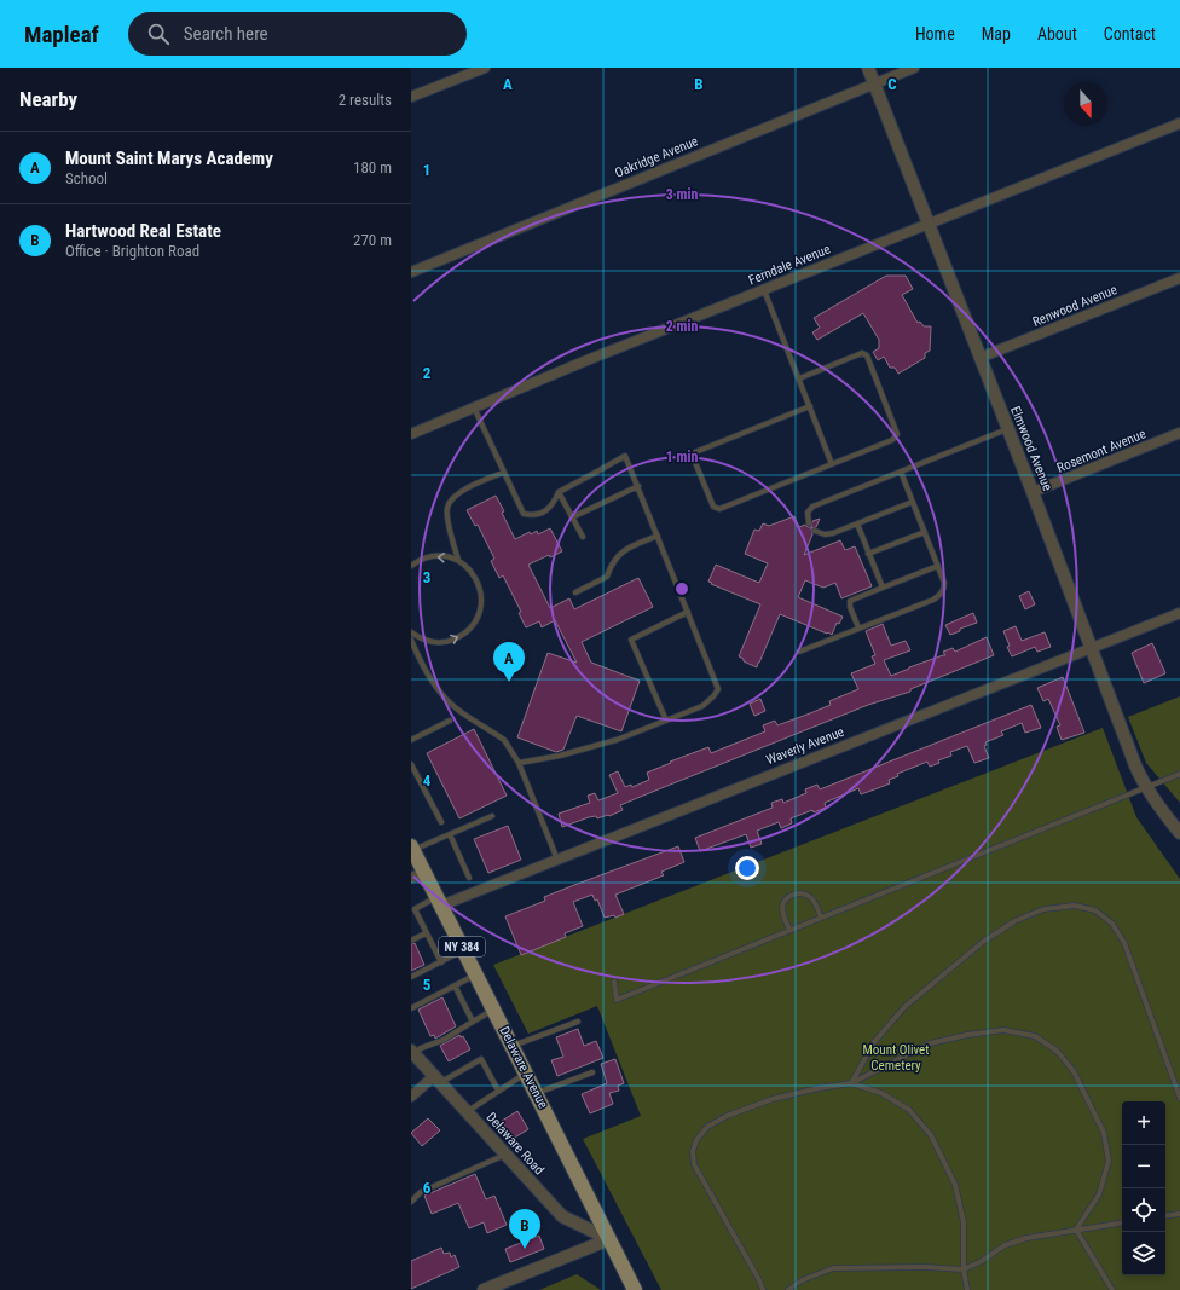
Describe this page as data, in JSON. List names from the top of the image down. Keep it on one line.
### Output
{"streets":{"main road":["NY 384","Delaware Avenue"],"street":["Oakridge Avenue","Ferndale Avenue","Renwood Avenue","Elmwood Avenue","Rosemont Avenue","Waverly Avenue","Delaware Road"]},"crossings":[["Oakridge Avenue","Elmwood Avenue"],["Ferndale Avenue","Elmwood Avenue"],["Renwood Avenue","Elmwood Avenue"],["Elmwood Avenue","Rosemont Avenue"],["Elmwood Avenue","Waverly Avenue"],["Waverly Avenue","Delaware Avenue"],["Delaware Avenue","Delaware Road"]],"parks":["Mount Olivet Cemetery"],"north":"bottom","page":{"header":"Mapleaf","search":"Search here","nav":["Home","Map","About","Contact"],"heading":["Nearby","2 results"],"list":[{"mark":"A","name":"Mount Saint Marys Academy","note":"School","value":"180 m"},{"mark":"B","name":"Hartwood Real Estate","note":"Office · Brighton Road","value":"270 m"}],"pins":["A","B"],"map_buttons":["+","−"]},"grid":{"columns":["A","B","C"],"rows":["1","2","3","4","5","6"]},"rings":["3 min","2 min","1 min"]}
